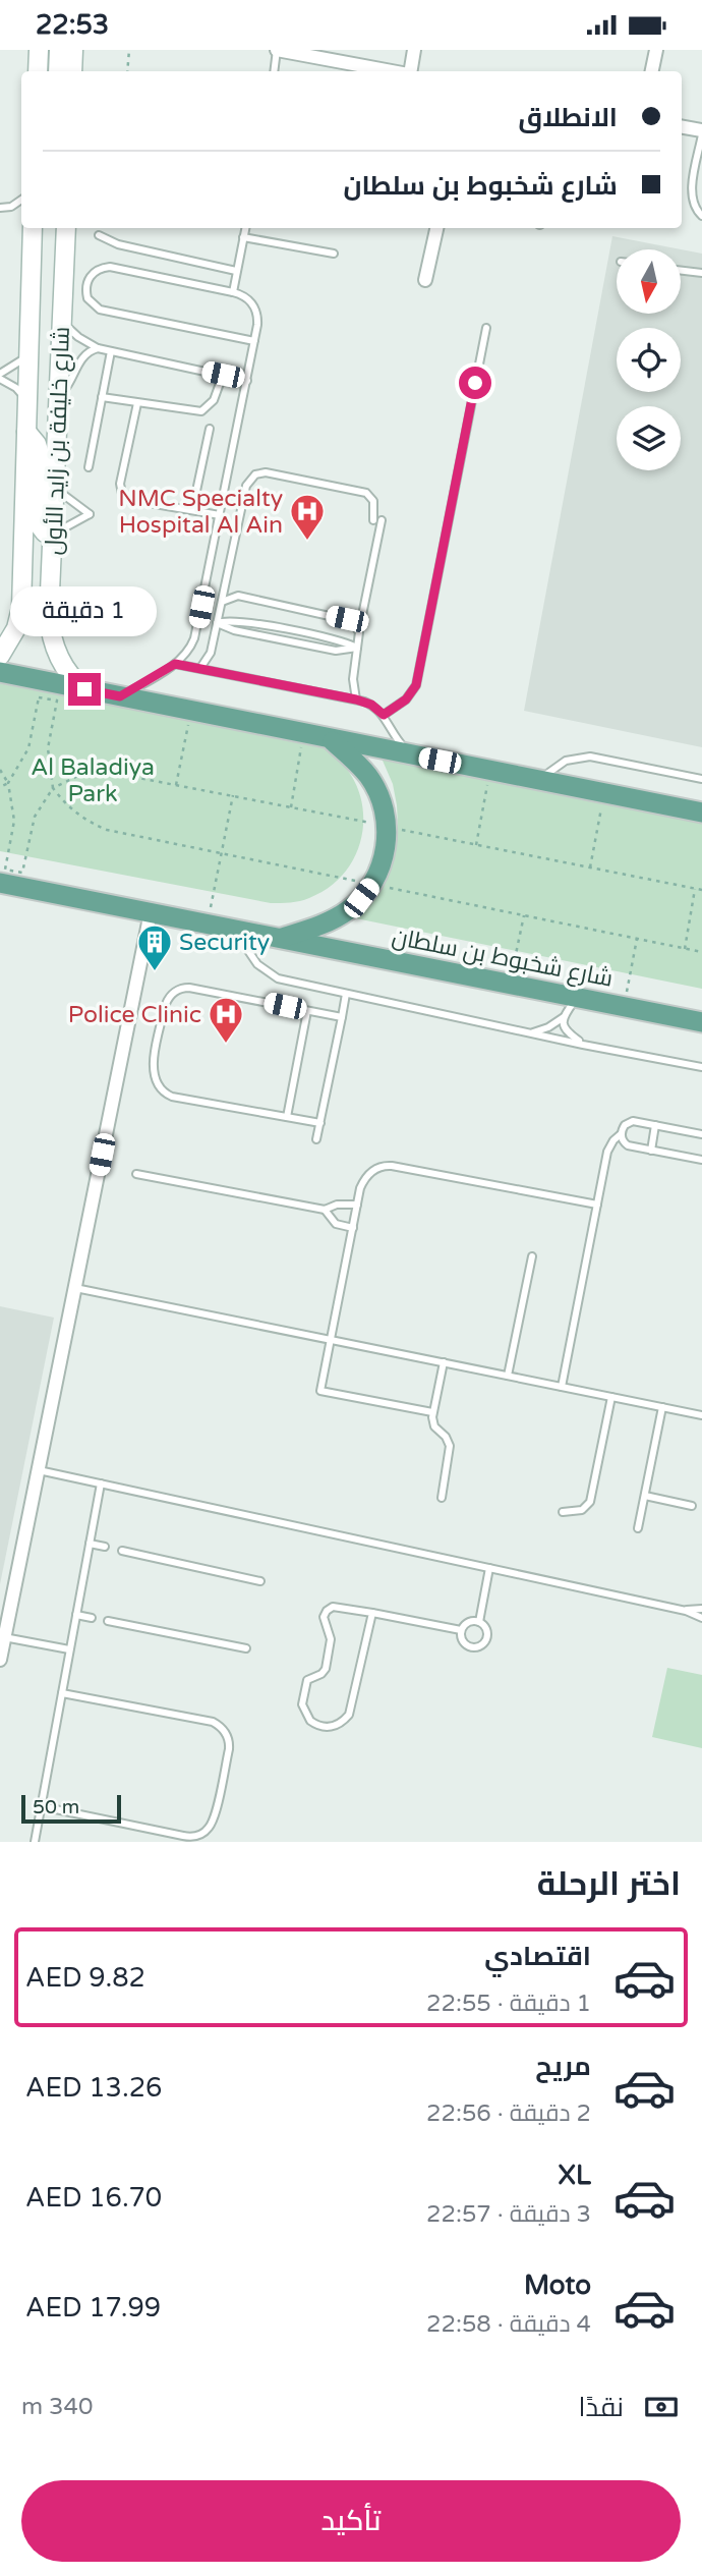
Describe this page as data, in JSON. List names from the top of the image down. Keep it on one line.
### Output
{"streets":{"main road":["شارع خليفة بن زايد الأول","شارع شخبوط بن سلطان"]},"parks":["Al Baladiya Park"],"places":{"hospital":["NMC Specialty Hospital Al Ain","Police Clinic"],"building":["Security"]},"scale_bar":"50 m","north":"bottom","page":{"status":"22:53","banner":["الانطلاق","شارع شخبوط بن سلطان"],"bubble":"1 دقيقة","scale":"50 m","heading":"اختر الرحلة","list":[{"name":"اقتصادي","note":"1 دقيقة · 22:55","value":"AED 9.82"},{"name":"مريح","note":"2 دقيقة · 22:56","value":"AED 13.26"},{"name":"XL","note":"3 دقيقة · 22:57","value":"AED 16.70"},{"name":"Moto","note":"4 دقيقة · 22:58","value":"AED 17.99"}],"pay":["نقدًا","340 m"],"buttons":"تأكيد"}}
